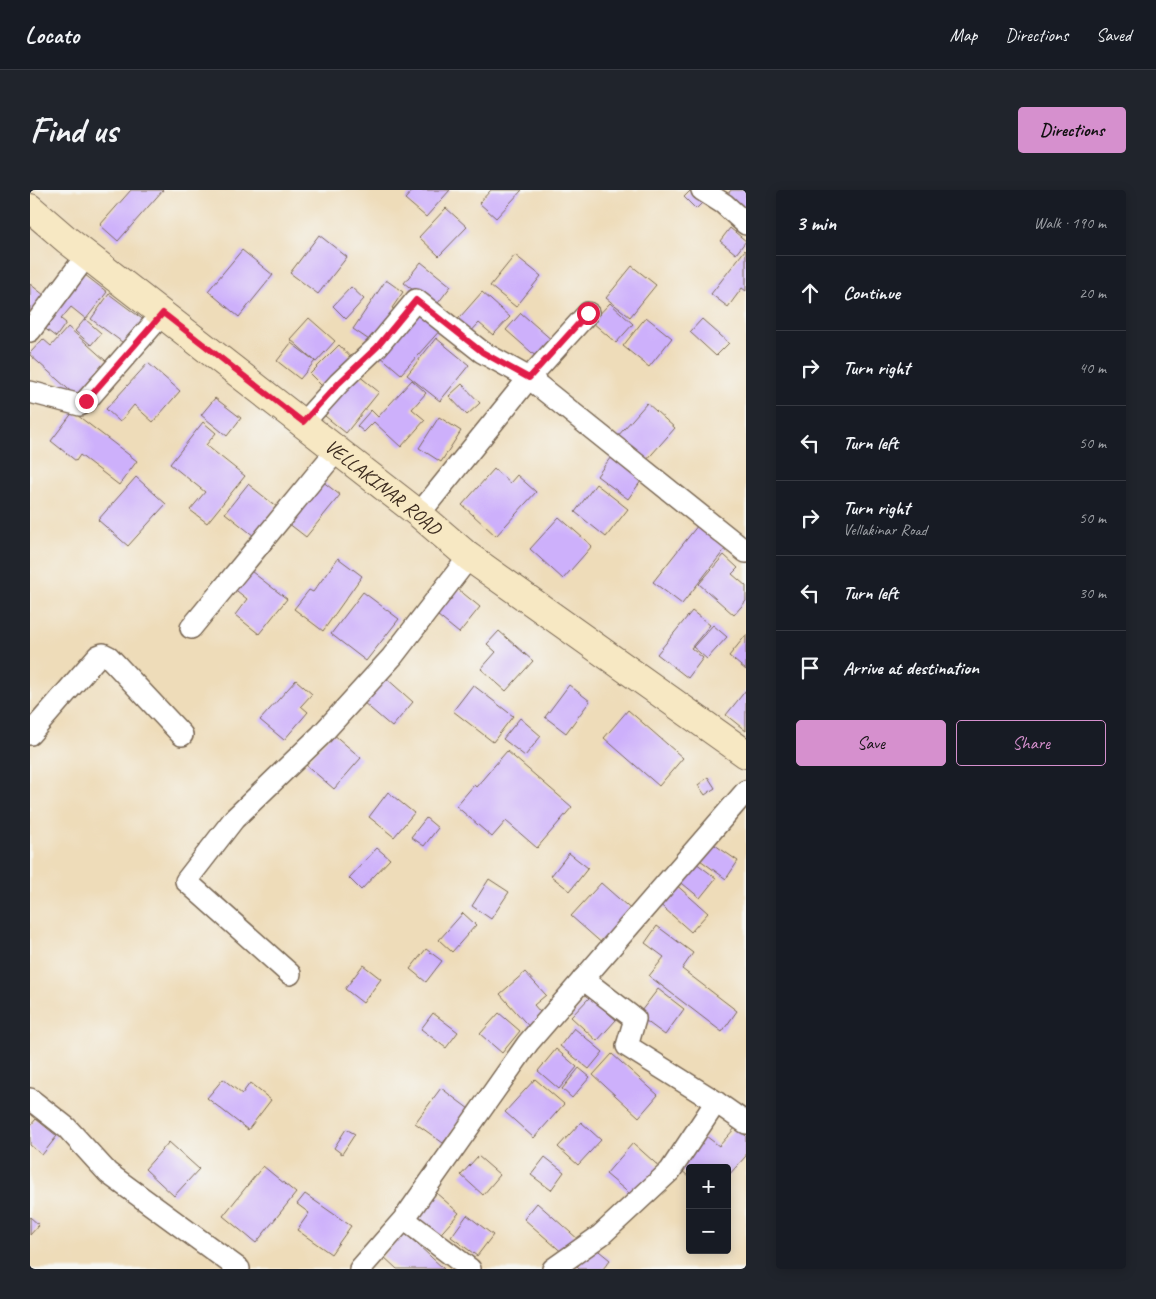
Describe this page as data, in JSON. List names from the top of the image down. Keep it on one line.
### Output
{"streets":{"main road":["VELLAKINAR ROAD"]},"page":{"header":"Locato","nav":["Map","Directions","Saved"],"buttons":["Directions",["Save","Share"]],"title":"Find us","heading":["3 min","Walk · 190 m"],"list":[["Continue","20 m"],["Turn right","40 m"],["Turn left","50 m"],["Turn right","Vellakinar Road","50 m"],["Turn left","30 m"],"Arrive at destination"],"map_buttons":["+","−"]}}
